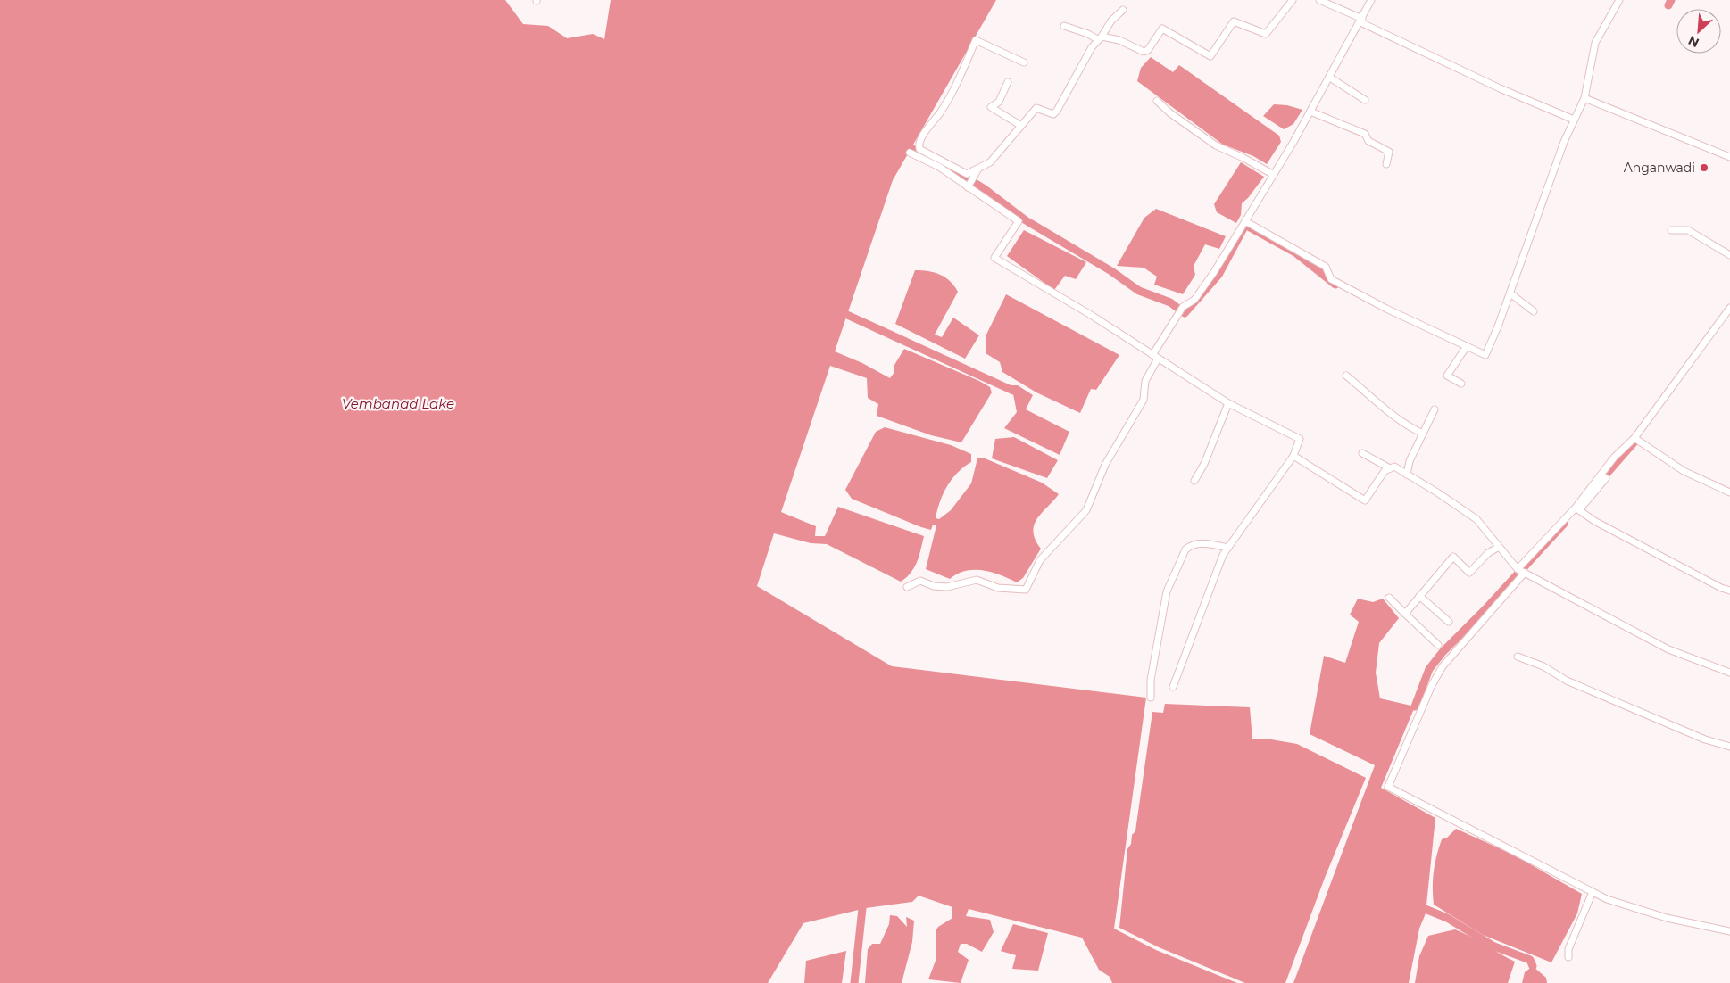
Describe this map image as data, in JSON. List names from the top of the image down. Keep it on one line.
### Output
{"water":["Vembanad Lake"],"places":["Anganwadi"],"north":"bottom left"}
